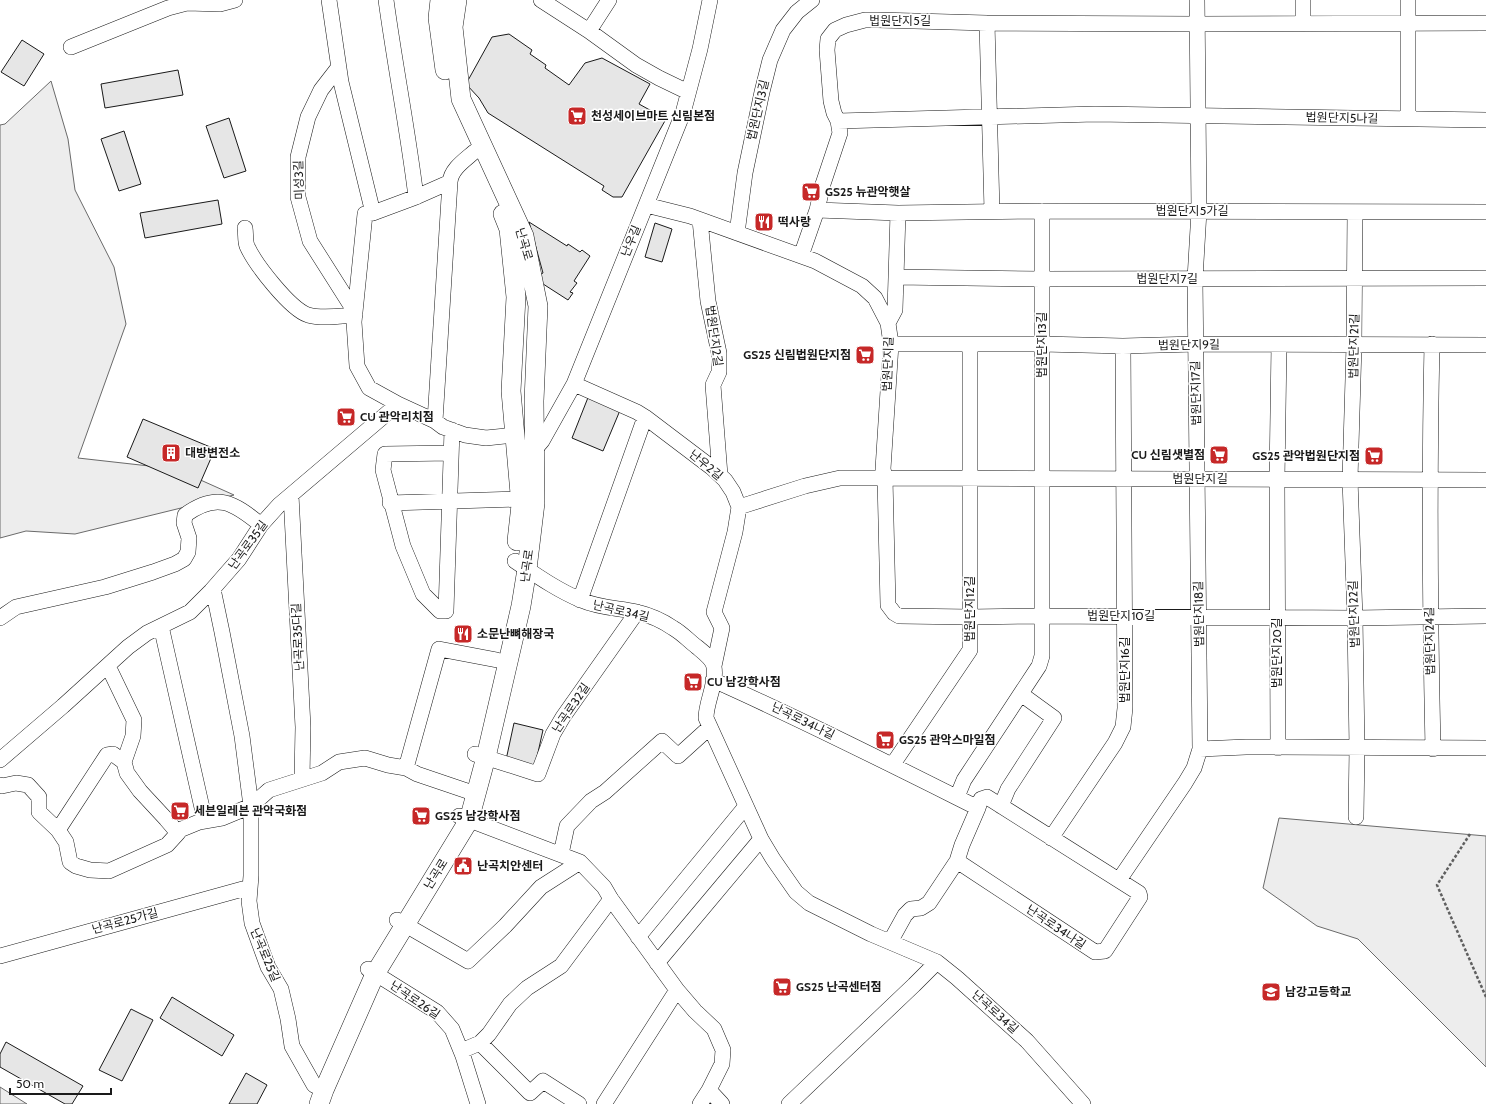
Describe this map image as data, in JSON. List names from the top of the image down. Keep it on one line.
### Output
{"streets":{"main road":["난곡로"],"street":["법원단지5길","법원단지3길","법원단지5나길","미성3길","법원단지5가길","난우길","법원단지7길","법원단지2길","법원단지13길","법원단지9길","법원단지21길","법원단지길","법원단지17길","난우2길","난곡로35길","법원단지12길","난곡로34길","법원단지18길","법원단지22길","법원단지10길","난곡로35다길","법원단지24길","법원단지20길","법원단지16길","난곡로32길","난곡로34나길","난곡로25가길","난곡로25길","난곡로26길"]},"crossings":[["법원단지5길","법원단지5나길"],["법원단지5길","법원단지5가길"],["법원단지5길","법원단지길"],["법원단지3길","법원단지길"],["미성3길","난곡로35길"],["법원단지5가길","법원단지13길"],["법원단지5가길","법원단지21길"],["법원단지5가길","법원단지17길"],["난우길","난곡로"],["난우길","법원단지길"],["난우길","난우2길"],["난곡로","난곡로34길"],["난곡로","난곡로32길"],["난곡로","난곡로25길"],["난곡로","난곡로26길"],["법원단지7길","법원단지13길"],["법원단지7길","법원단지21길"],["법원단지7길","법원단지17길"],["법원단지2길","법원단지길"],["법원단지2길","난우2길"],["법원단지13길","법원단지9길"],["법원단지13길","법원단지길"],["법원단지13길","법원단지10길"],["법원단지13길","난곡로34나길"],["법원단지9길","법원단지21길"],["법원단지9길","법원단지길"],["법원단지9길","법원단지17길"],["법원단지21길","법원단지길"],["법원단지21길","법원단지22길"],["법원단지길","법원단지17길"],["법원단지길","법원단지12길"],["법원단지길","법원단지18길"],["법원단지길","법원단지22길"],["법원단지길","법원단지10길"],["법원단지길","법원단지24길"],["법원단지길","법원단지20길"],["법원단지길","법원단지16길"],["법원단지17길","법원단지18길"],["난곡로35길","난곡로35다길"],["난곡로35길","난곡로25길"],["법원단지12길","법원단지10길"],["법원단지12길","난곡로34나길"],["난곡로34길","난곡로32길"],["난곡로34길","난곡로34나길"],["법원단지18길","법원단지10길"],["법원단지18길","난곡로34나길"],["법원단지22길","법원단지10길"],["법원단지10길","법원단지24길"],["법원단지10길","법원단지20길"],["법원단지10길","법원단지16길"],["법원단지16길","난곡로34나길"],["난곡로25가길","난곡로25길"]],"places":{"supermarket":["천성세이브마트 신림본점","GS25 뉴관악햇살","GS25 신림법원단지점","CU 관악리치점","CU 신림샛별점","GS25 관악법원단지점","CU 남강학사점","GS25 관악스마일점","세븐일레븐 관악국화점","GS25 남강학사점","GS25 난곡센터점"],"restaurant":["떡사랑","소문난뼈해장국"],"building":["대방변전소"],"public building":["난곡치안센터"],"school or university":["남강고등학교"]},"scale_bar":"50 m"}
